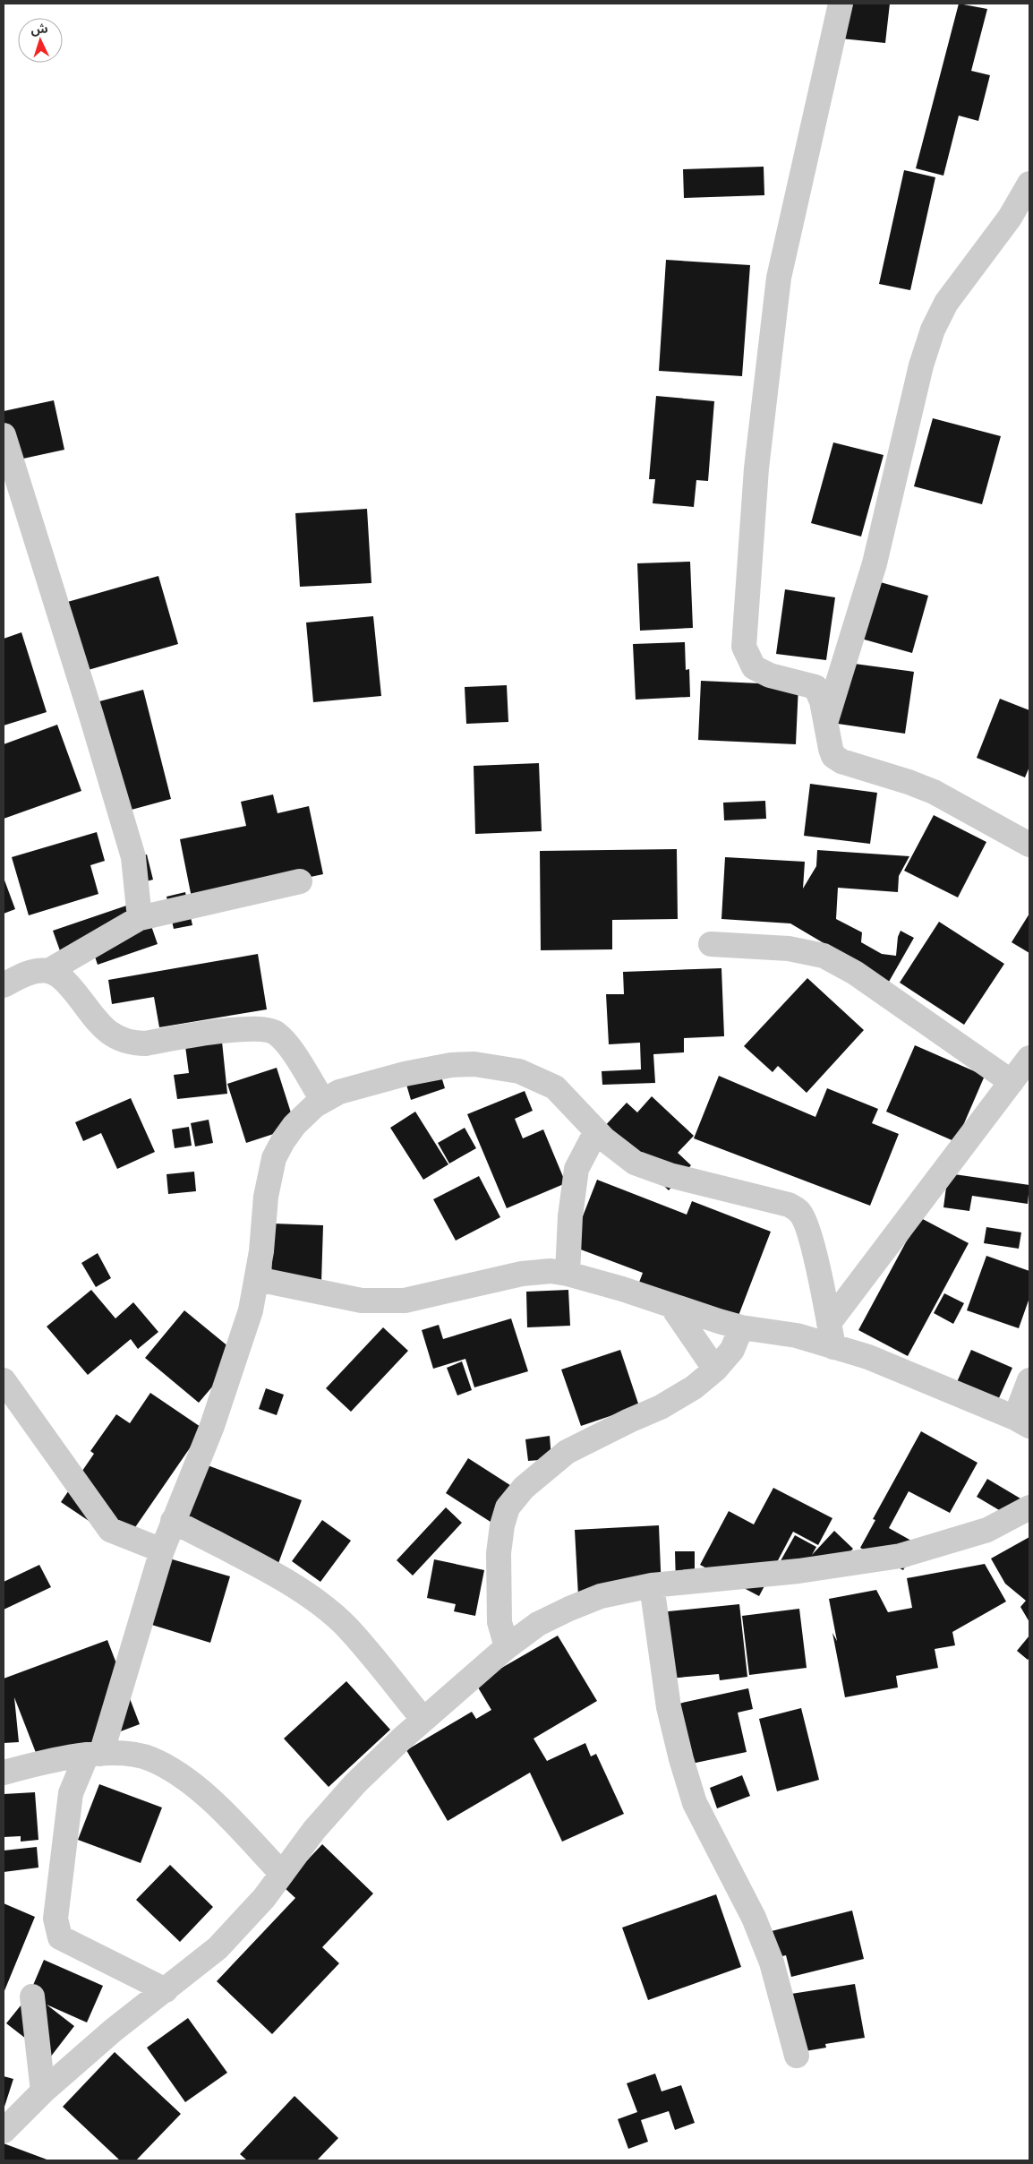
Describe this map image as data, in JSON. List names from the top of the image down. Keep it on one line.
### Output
{"north":"top"}
